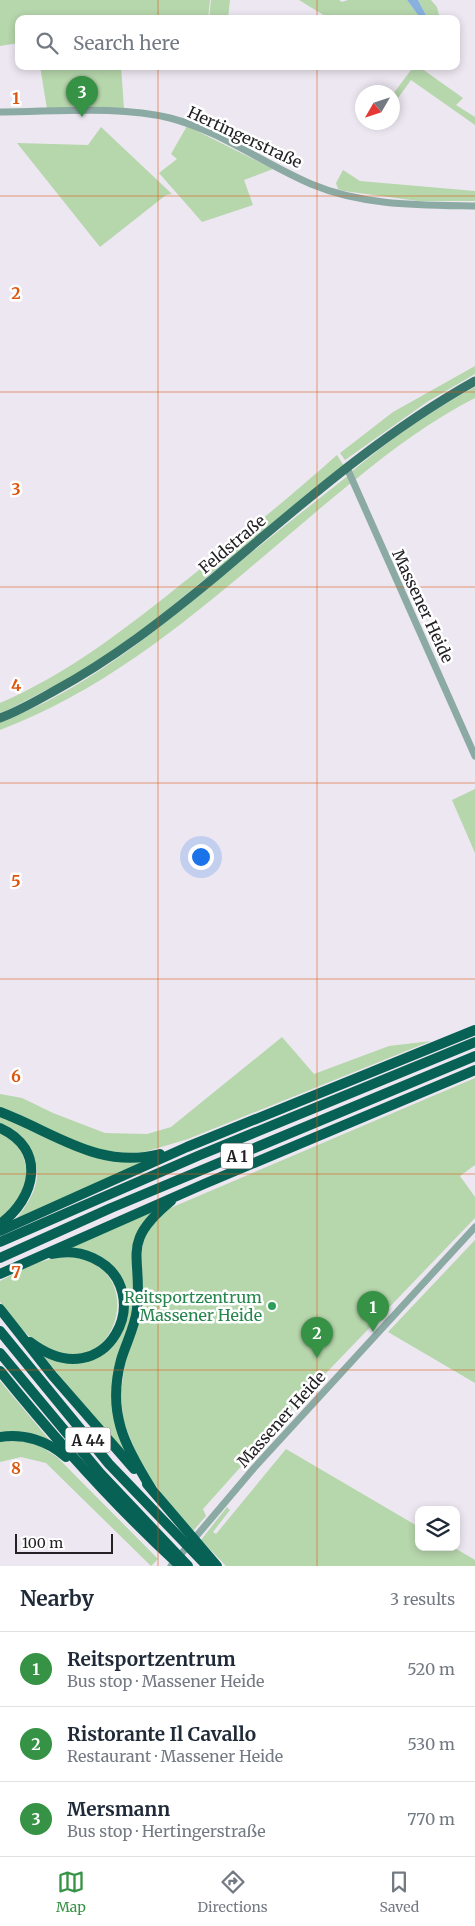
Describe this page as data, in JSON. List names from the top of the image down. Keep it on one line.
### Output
{"streets":{"highway":["A 1","A 44"],"main road":["Feldstraße"],"street":["Hertingerstraße","Massener Heide"]},"crossings":[["Feldstraße","Massener Heide"],["Massener Heide","A 44"]],"places":["Reitsportzentrum Massener Heide"],"scale_bar":"100 m","north":"bottom left","page":{"search":"Search here","pins":["3","1","2"],"scale":"100 m","heading":["Nearby","3 results"],"list":[{"mark":"1","name":"Reitsportzentrum","note":"Bus stop · Massener Heide","value":"520 m"},{"mark":"2","name":"Ristorante Il Cavallo","note":"Restaurant · Massener Heide","value":"530 m"},{"mark":"3","name":"Mersmann","note":"Bus stop · Hertingerstraße","value":"770 m"}],"nav":["Map","Directions","Saved"]},"grid":{"rows":["1","2","3","4","5","6","7","8"]}}
